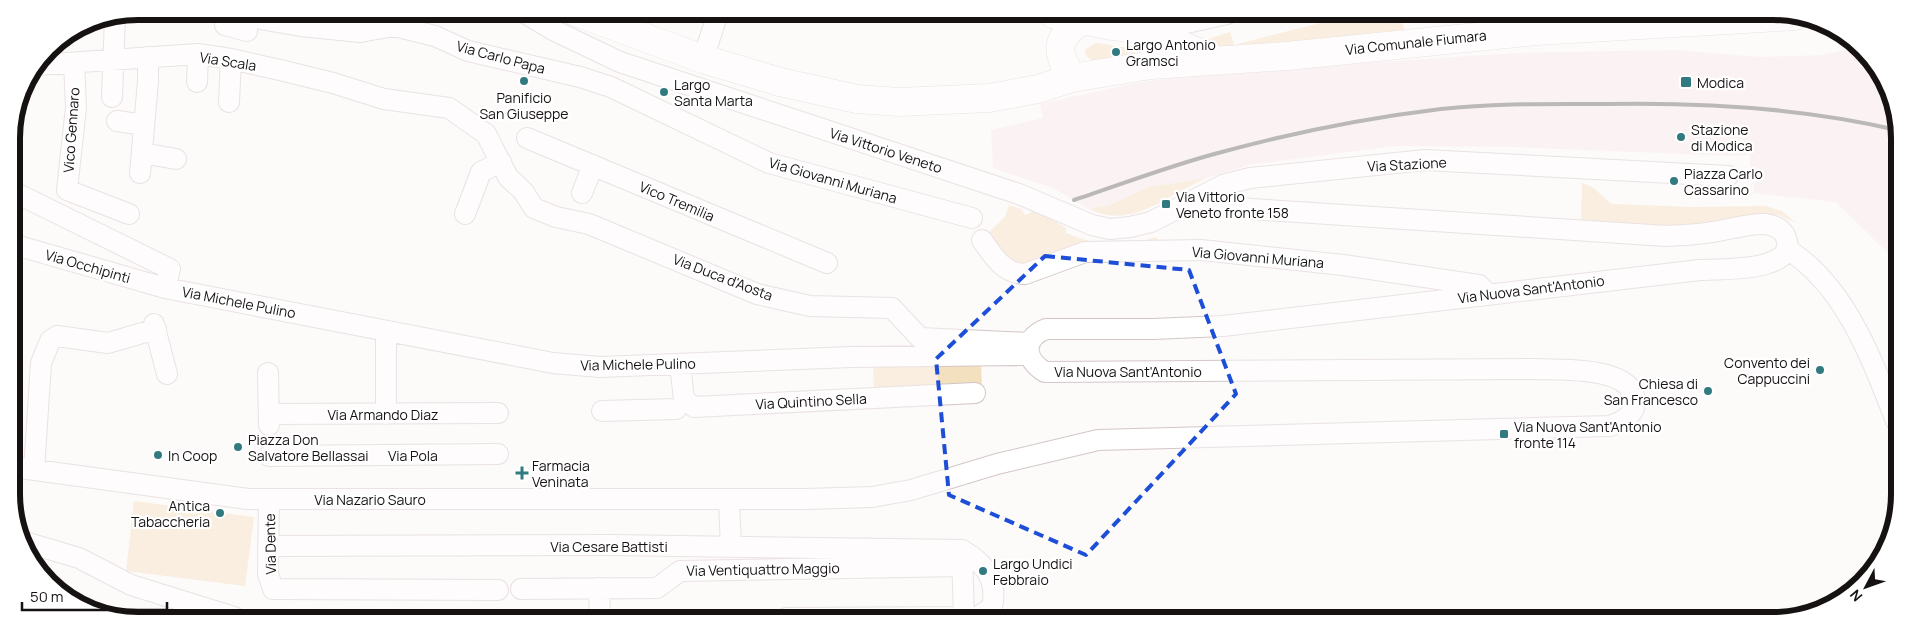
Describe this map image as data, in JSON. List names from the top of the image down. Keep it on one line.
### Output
{"streets":{"street":["Via Comunale Fiumara","Via Carlo Papa","Via Scala","Vico Gennaro","Via Vittorio Veneto","Via Stazione","Via Giovanni Muriana","Vico Tremilia","Via Occhipinti","Via Duca d'Aosta","Via Nuova Sant'Antonio","Via Michele Pulino","Via Quintino Sella","Via Armando Diaz","Via Pola","Via Nazario Sauro","Via Dente","Via Cesare Battisti","Via Ventiquattro Maggio"]},"crossings":[["Via Carlo Papa","Via Giovanni Muriana"],["Via Scala","Vico Gennaro"],["Via Scala","Via Duca d'Aosta"],["Via Vittorio Veneto","Via Stazione"],["Via Giovanni Muriana","Via Nuova Sant'Antonio"],["Via Occhipinti","Via Michele Pulino"],["Via Duca d'Aosta","Via Nuova Sant'Antonio"],["Via Duca d'Aosta","Via Michele Pulino"],["Via Nuova Sant'Antonio","Via Michele Pulino"],["Via Nuova Sant'Antonio","Via Nazario Sauro"],["Via Michele Pulino","Via Quintino Sella"],["Via Nazario Sauro","Via Dente"],["Via Dente","Via Cesare Battisti"],["Via Cesare Battisti","Via Ventiquattro Maggio"]],"places":{"other":["Largo Antonio Gramsci","Panificio San Giuseppe","Largo Santa Marta","Stazione di Modica","Piazza Carlo Cassarino","Convento dei Cappuccini","Chiesa di San Francesco","Piazza Don Salvatore Bellassai","In Coop","Antica Tabaccheria","Largo Undici Febbraio"],"transit":["Modica","Via Vittorio Veneto fronte 158","Via Nuova Sant'Antonio fronte 114"],"health":["Farmacia Veninata"]},"scale_bar":"50 m","north":"bottom left"}
